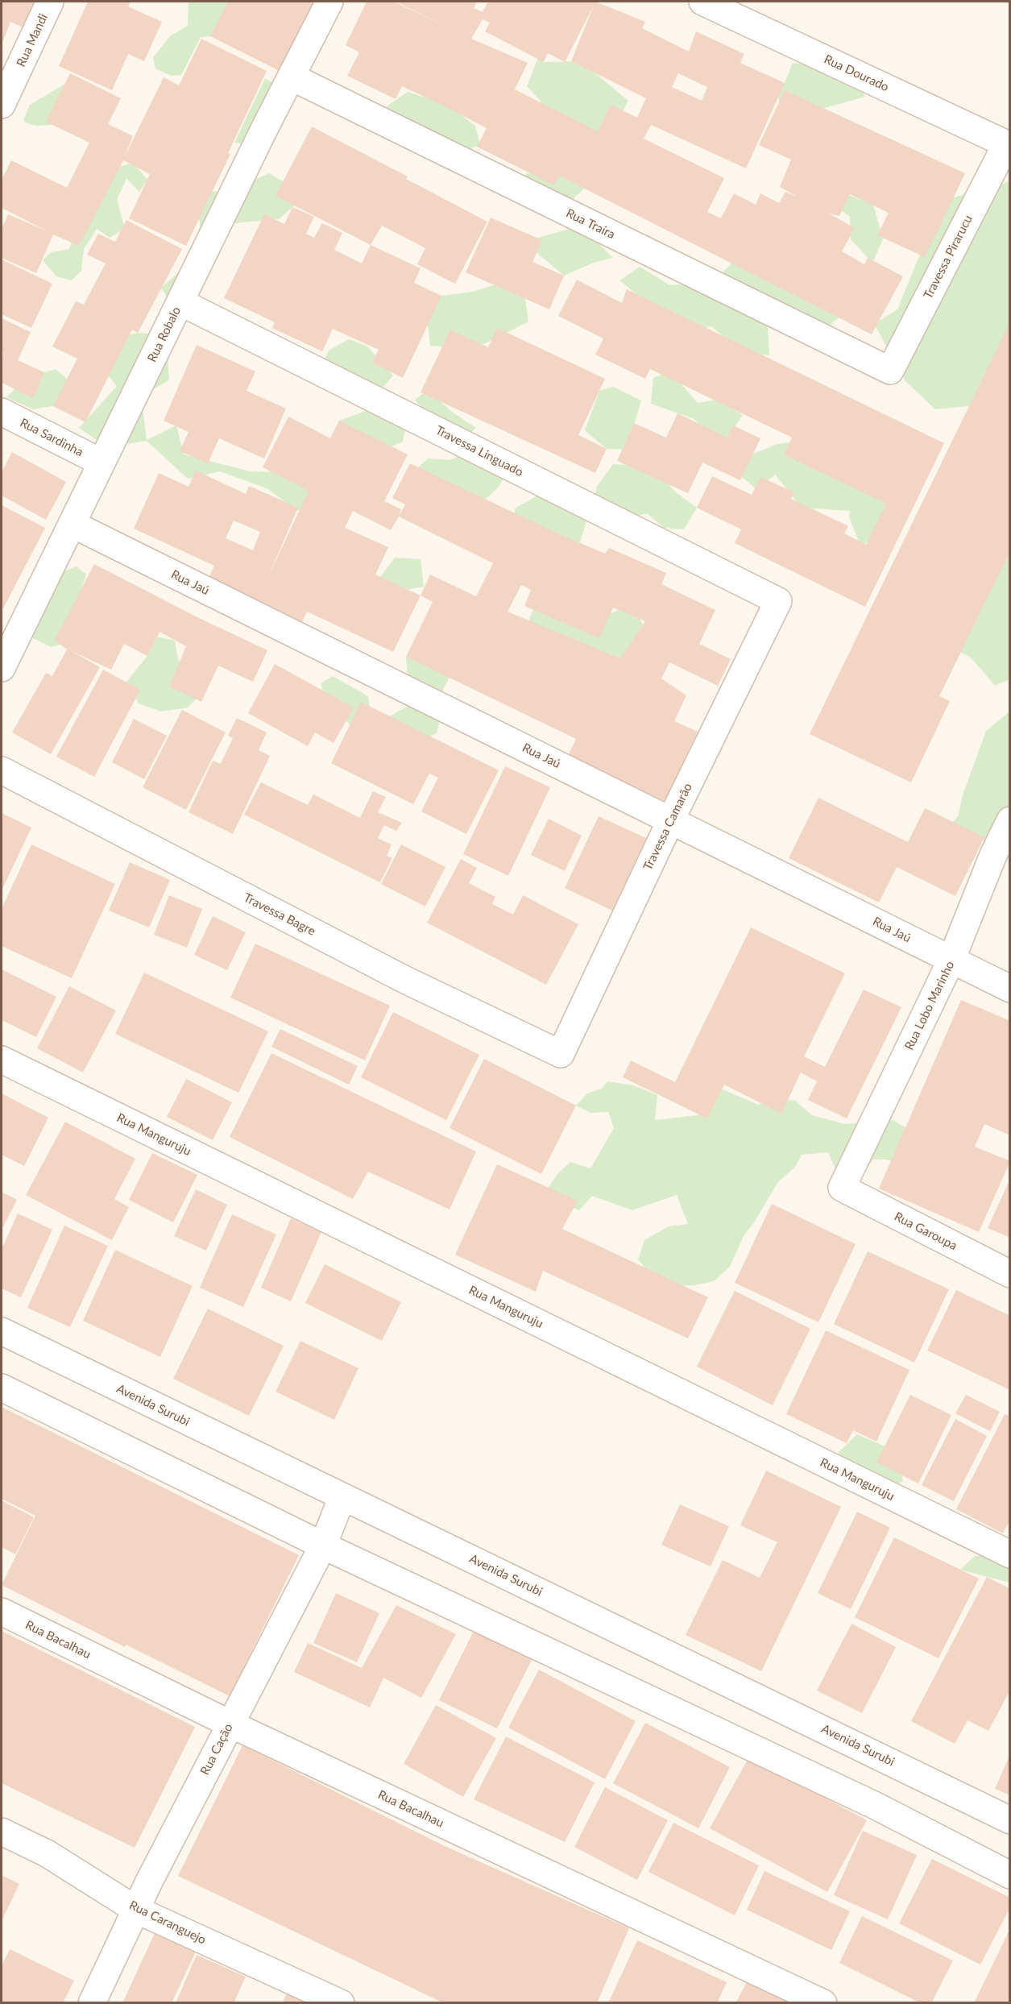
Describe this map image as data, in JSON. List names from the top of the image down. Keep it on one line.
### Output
{"streets":{"street":["Rua Mandi","Rua Dourado","Rua Traíra","Travessa Pirarucu","Rua Robalo","Rua Sardinha","Travessa Linguado","Rua Jaú","Travessa Camarão","Travessa Bagre","Rua Lobo Marinho","Rua Manguruju","Rua Garoupa","Avenida Surubi","Rua Bacalhau","Rua Cação","Rua Caranguejo"]},"crossings":[["Rua Dourado","Travessa Pirarucu"],["Rua Traíra","Travessa Pirarucu"],["Rua Traíra","Rua Robalo"],["Rua Robalo","Rua Sardinha"],["Rua Robalo","Travessa Linguado"],["Rua Robalo","Rua Jaú"],["Travessa Linguado","Travessa Camarão"],["Rua Jaú","Travessa Camarão"],["Rua Jaú","Rua Lobo Marinho"],["Travessa Camarão","Travessa Bagre"],["Rua Lobo Marinho","Rua Garoupa"],["Avenida Surubi","Rua Cação"],["Rua Bacalhau","Rua Cação"],["Rua Cação","Rua Caranguejo"]]}
